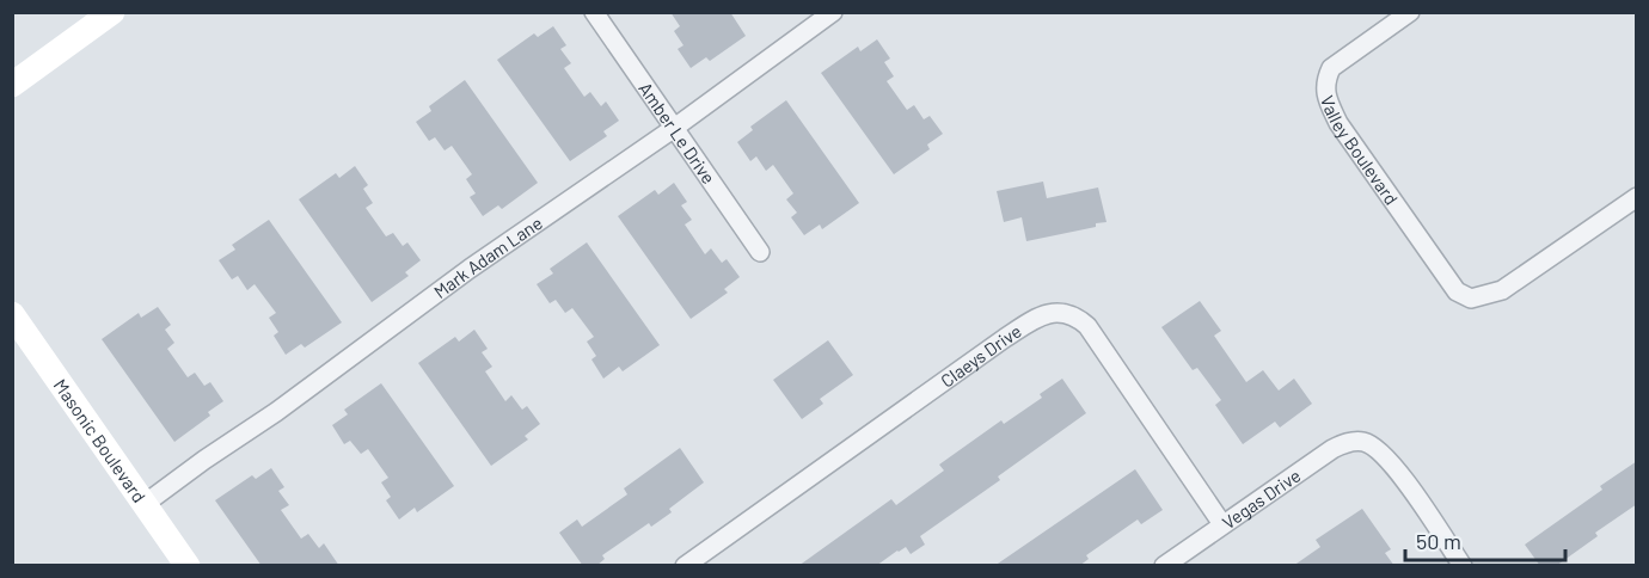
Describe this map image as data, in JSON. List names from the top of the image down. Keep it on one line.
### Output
{"streets":{"street":["Amber Le Drive","Valley Boulevard","Mark Adam Lane","Claeys Drive","Masonic Boulevard","Vegas Drive"]},"crossings":[["Amber Le Drive","Mark Adam Lane"],["Mark Adam Lane","Masonic Boulevard"],["Claeys Drive","Vegas Drive"]],"scale_bar":"50 m"}
